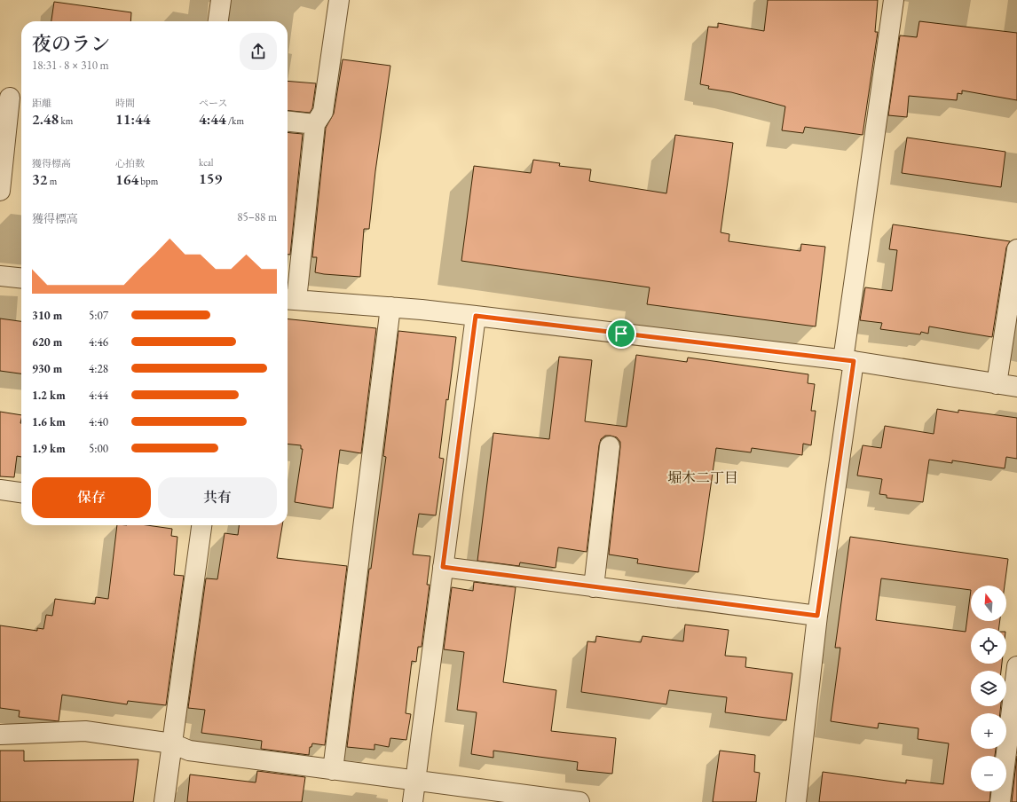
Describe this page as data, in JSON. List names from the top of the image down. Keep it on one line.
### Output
{"districts":["堀木二丁目"],"north":"top","page":{"heading":["夜のラン","18:31 · 8 × 310 m"],"stats":[["距離","2.48 km"],["時間","11:44"],["ペース","4:44 /km"],["獲得標高","32 m"],["心拍数","164 bpm"],["kcal","159"]],"chart":["獲得標高","85–88 m"],"list":[{"name":"310 m","note":"5:07"},{"name":"620 m","note":"4:46"},{"name":"930 m","note":"4:28"},{"name":"1.2 km","note":"4:44"},{"name":"1.6 km","note":"4:40"},{"name":"1.9 km","note":"5:00"}],"buttons":["保存","共有"],"map_buttons":["+","−"]}}
